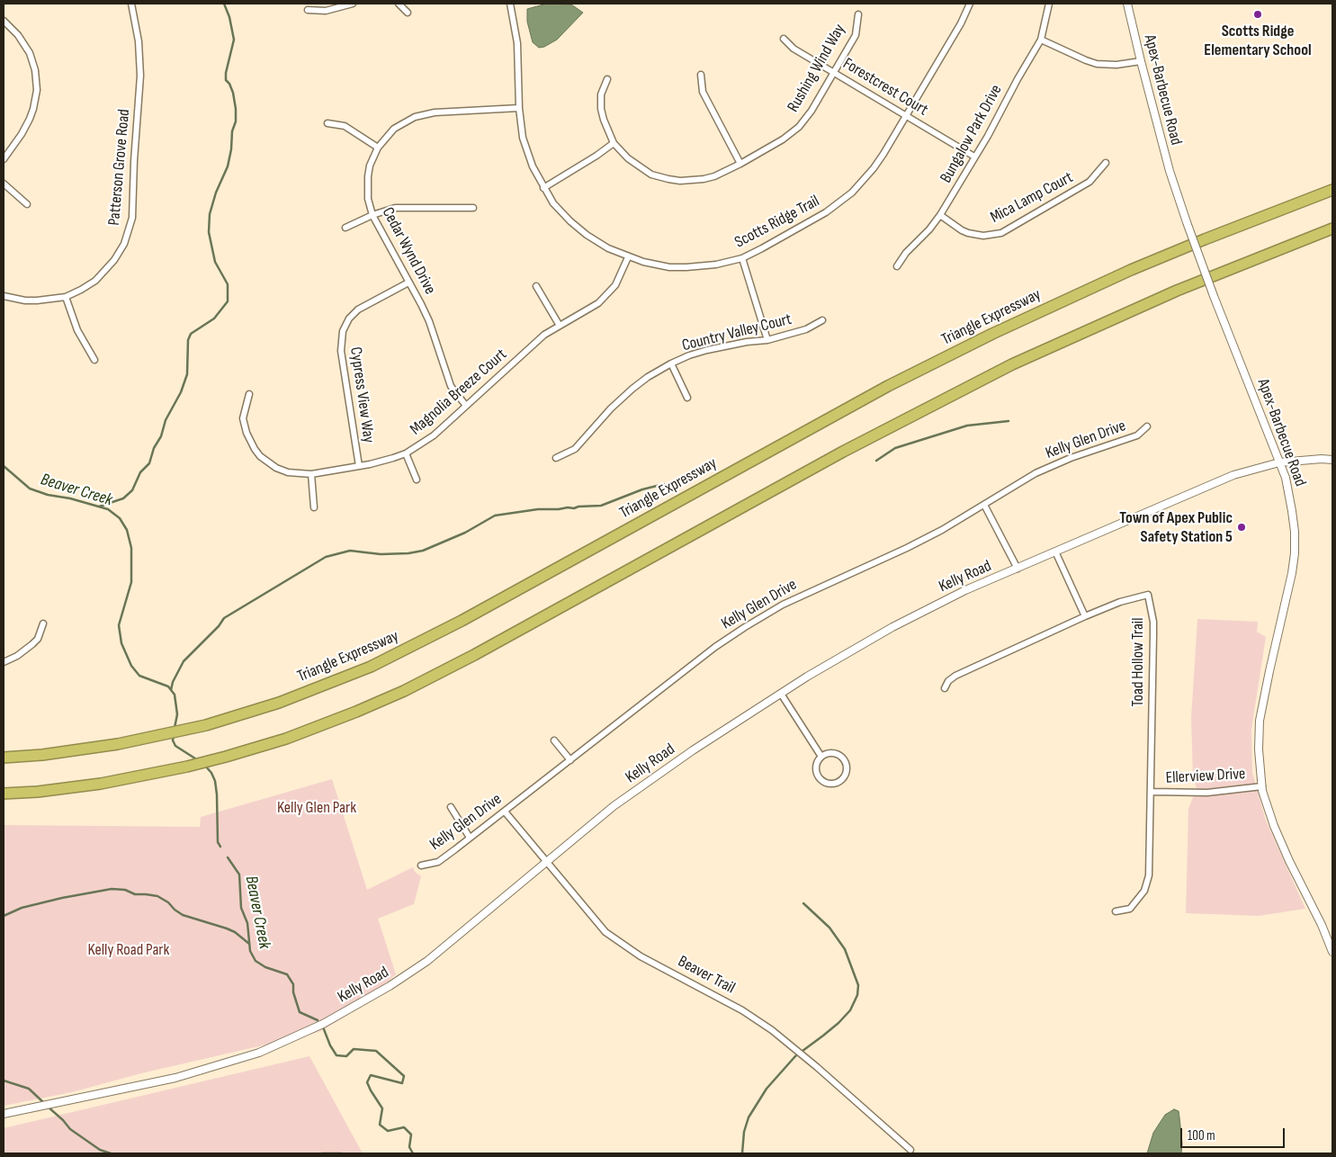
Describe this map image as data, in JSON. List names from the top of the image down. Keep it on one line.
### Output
{"streets":{"highway":["Triangle Expressway"],"street":["Rushing Wind Way","Forestcrest Court","Apex-Barbecue Road","Bungalow Park Drive","Patterson Grove Road","Mica Lamp Court","Scotts Ridge Trail","Cedar Wynd Drive","Country Valley Court","Magnolia Breeze Court","Cypress View Way","Kelly Glen Drive","Kelly Road","Toad Hollow Trail","Ellerview Drive","Beaver Trail"]},"crossings":[["Rushing Wind Way","Forestcrest Court"],["Forestcrest Court","Bungalow Park Drive"],["Forestcrest Court","Scotts Ridge Trail"],["Apex-Barbecue Road","Kelly Road"],["Apex-Barbecue Road","Ellerview Drive"],["Bungalow Park Drive","Mica Lamp Court"],["Scotts Ridge Trail","Cedar Wynd Drive"],["Scotts Ridge Trail","Magnolia Breeze Court"],["Cedar Wynd Drive","Magnolia Breeze Court"],["Cedar Wynd Drive","Cypress View Way"],["Magnolia Breeze Court","Cypress View Way"],["Kelly Glen Drive","Beaver Trail"],["Kelly Road","Beaver Trail"],["Toad Hollow Trail","Ellerview Drive"]],"water":["Beaver Creek"],"parks":["Kelly Glen Park","Kelly Road Park"],"places":["Scotts Ridge Elementary School","Town of Apex Public Safety Station 5"],"scale_bar":"100 m"}
